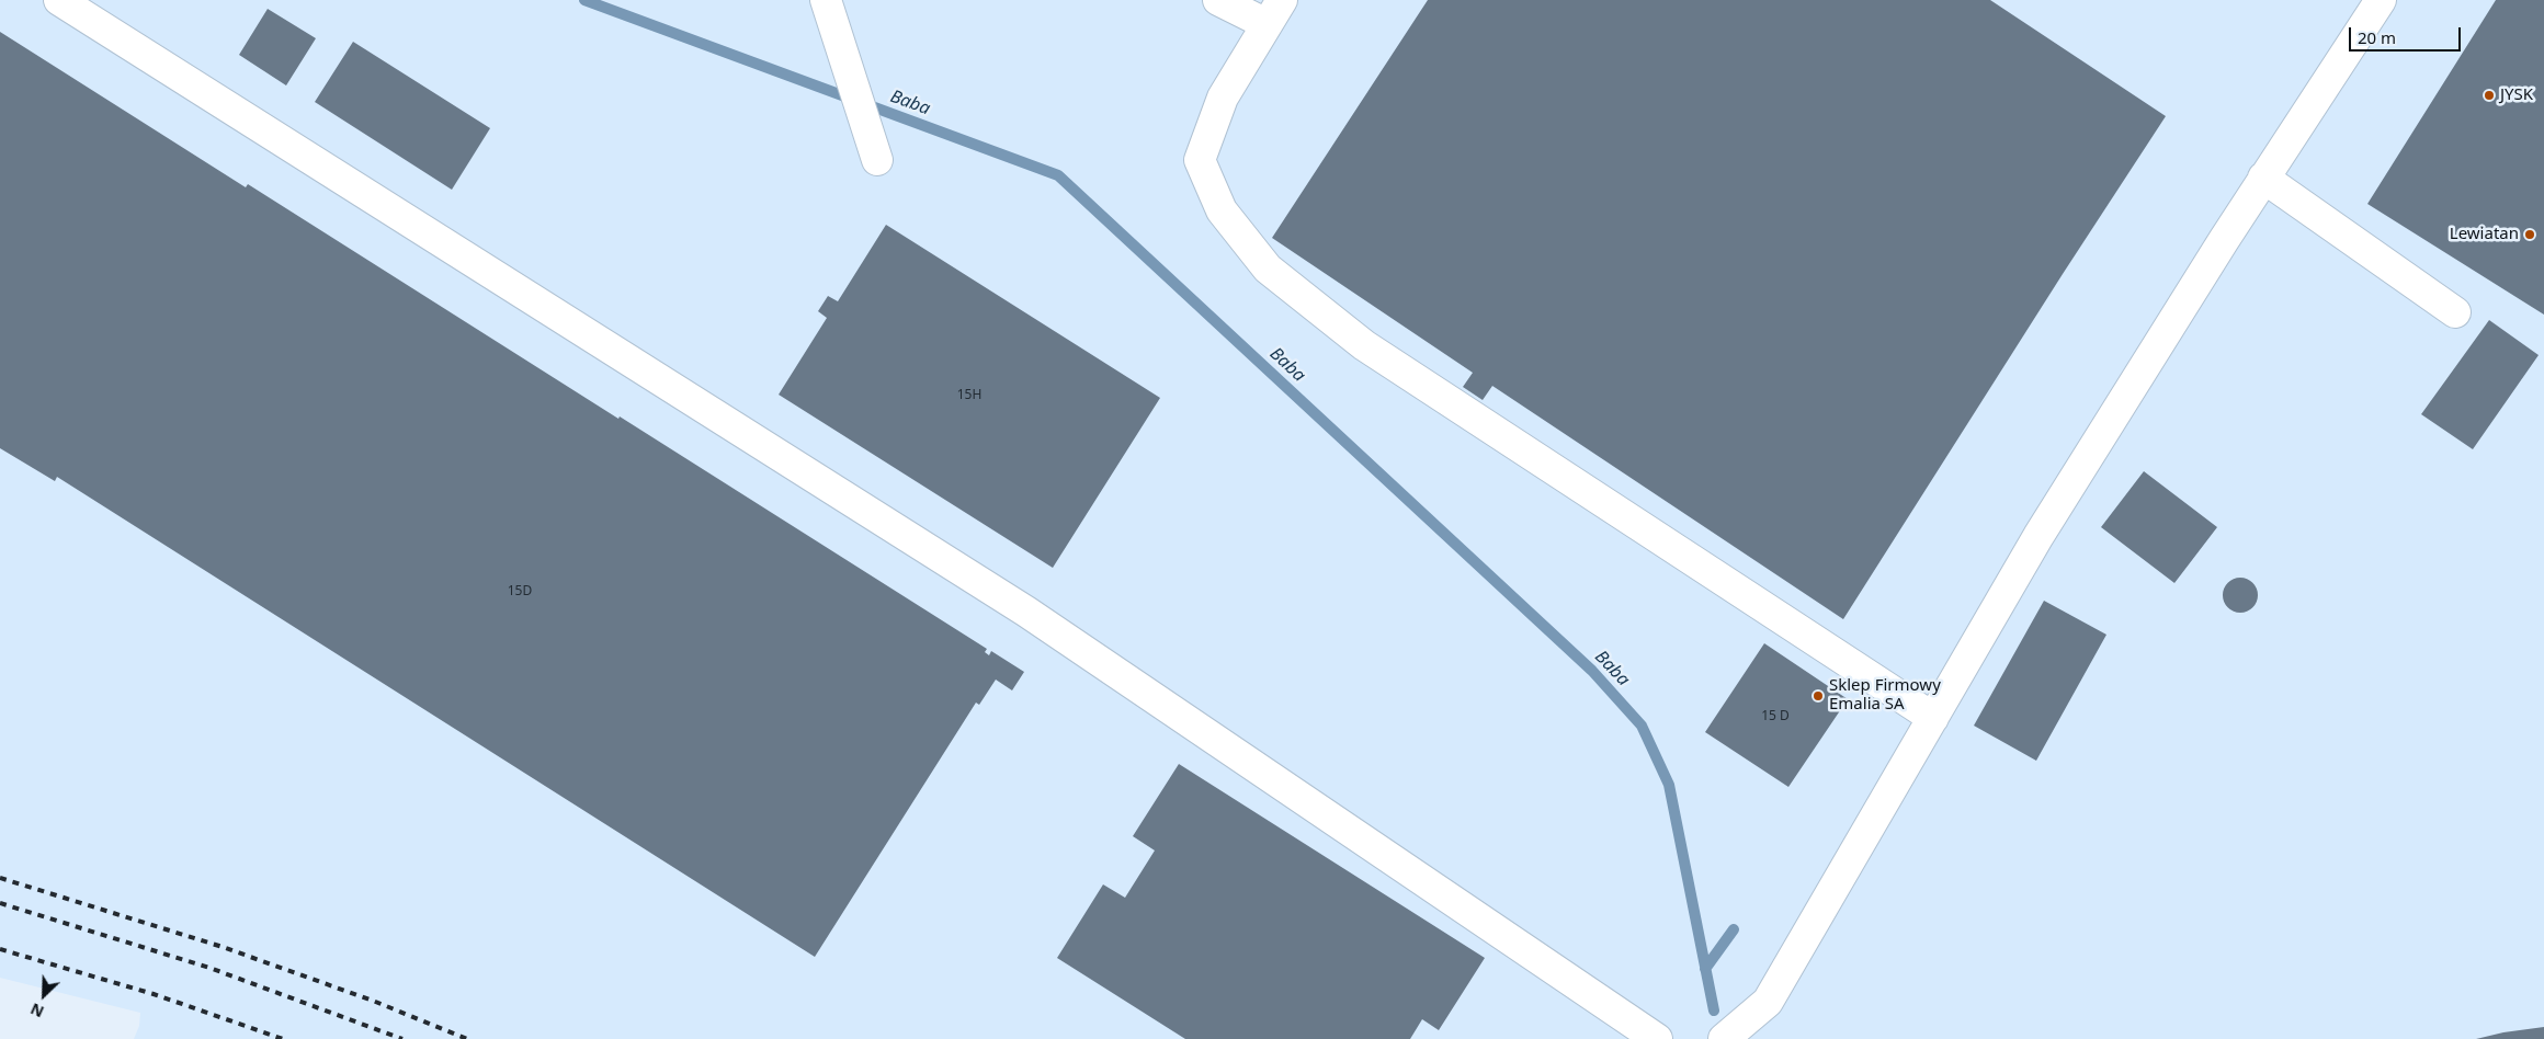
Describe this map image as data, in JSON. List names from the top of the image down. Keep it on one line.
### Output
{"water":["Baba"],"places":["JYSK","Lewiatan","Sklep Firmowy Emalia SA"],"house_numbers":["15H","15D","15 D"],"scale_bar":"20 m","north":"bottom left"}
